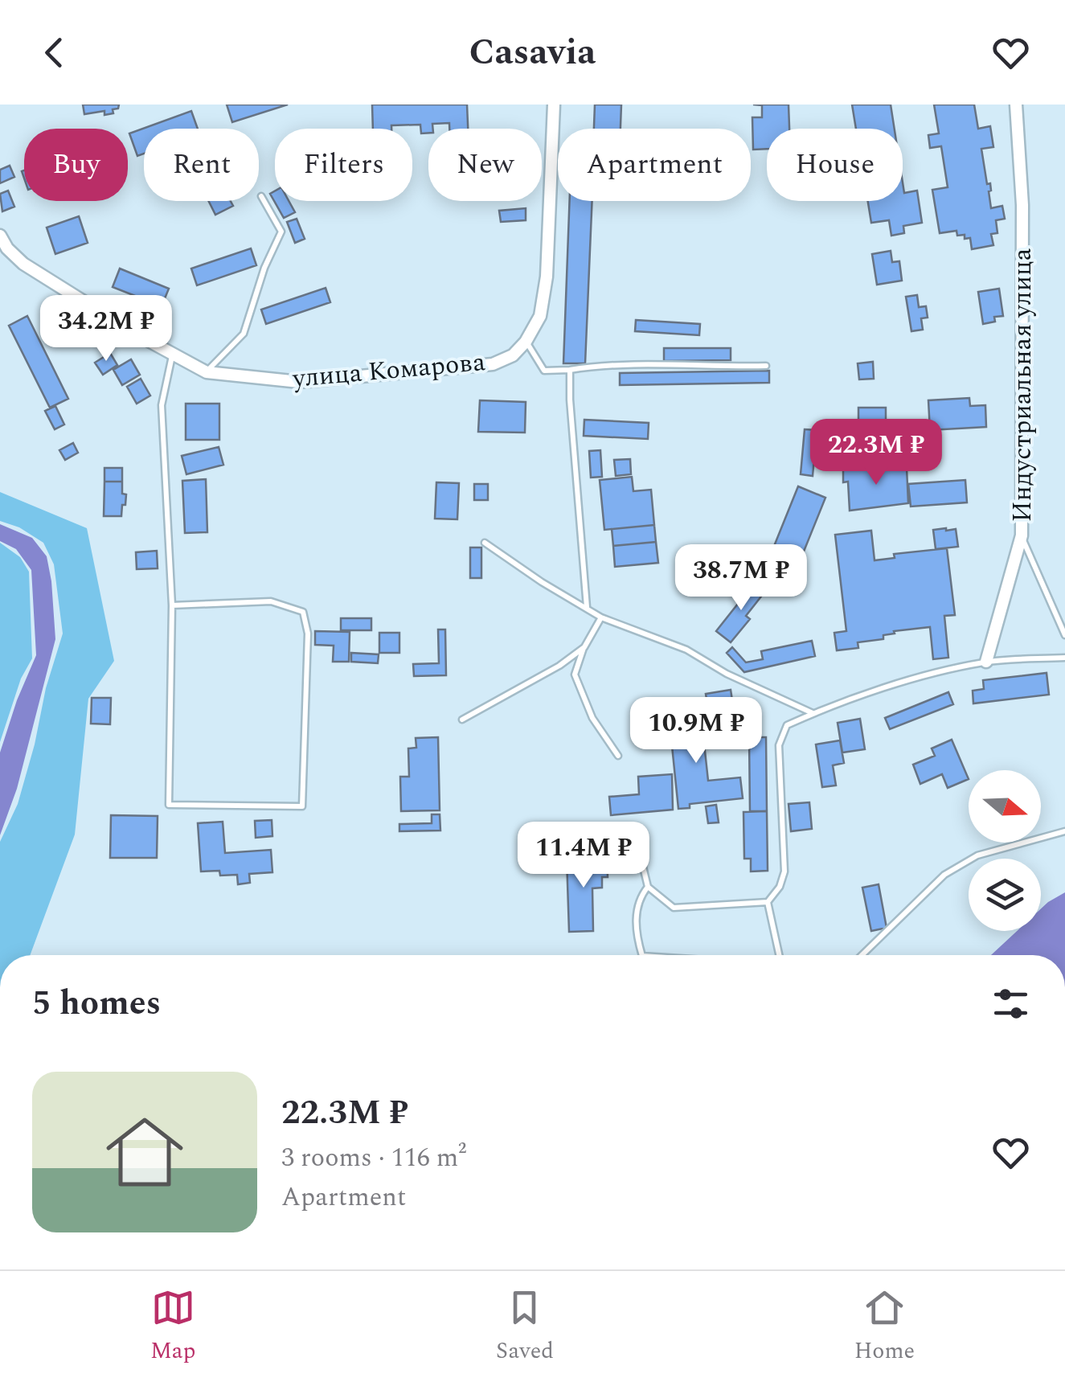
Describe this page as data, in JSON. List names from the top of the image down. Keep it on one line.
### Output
{"streets":{"street":["улица Комарова","Индустриальная улица"]},"north":"right","page":{"header":"Casavia","chip":["Buy","Rent","Filters","New","Apartment","House"],"price":["34.2M ₽","22.3M ₽","38.7M ₽","10.9M ₽","11.4M ₽"],"heading":"5 homes","list":[{"name":"22.3M ₽","note":"3 rooms · 116 m² · Apartment"}],"tabs":["Map","Saved","Home"]}}
